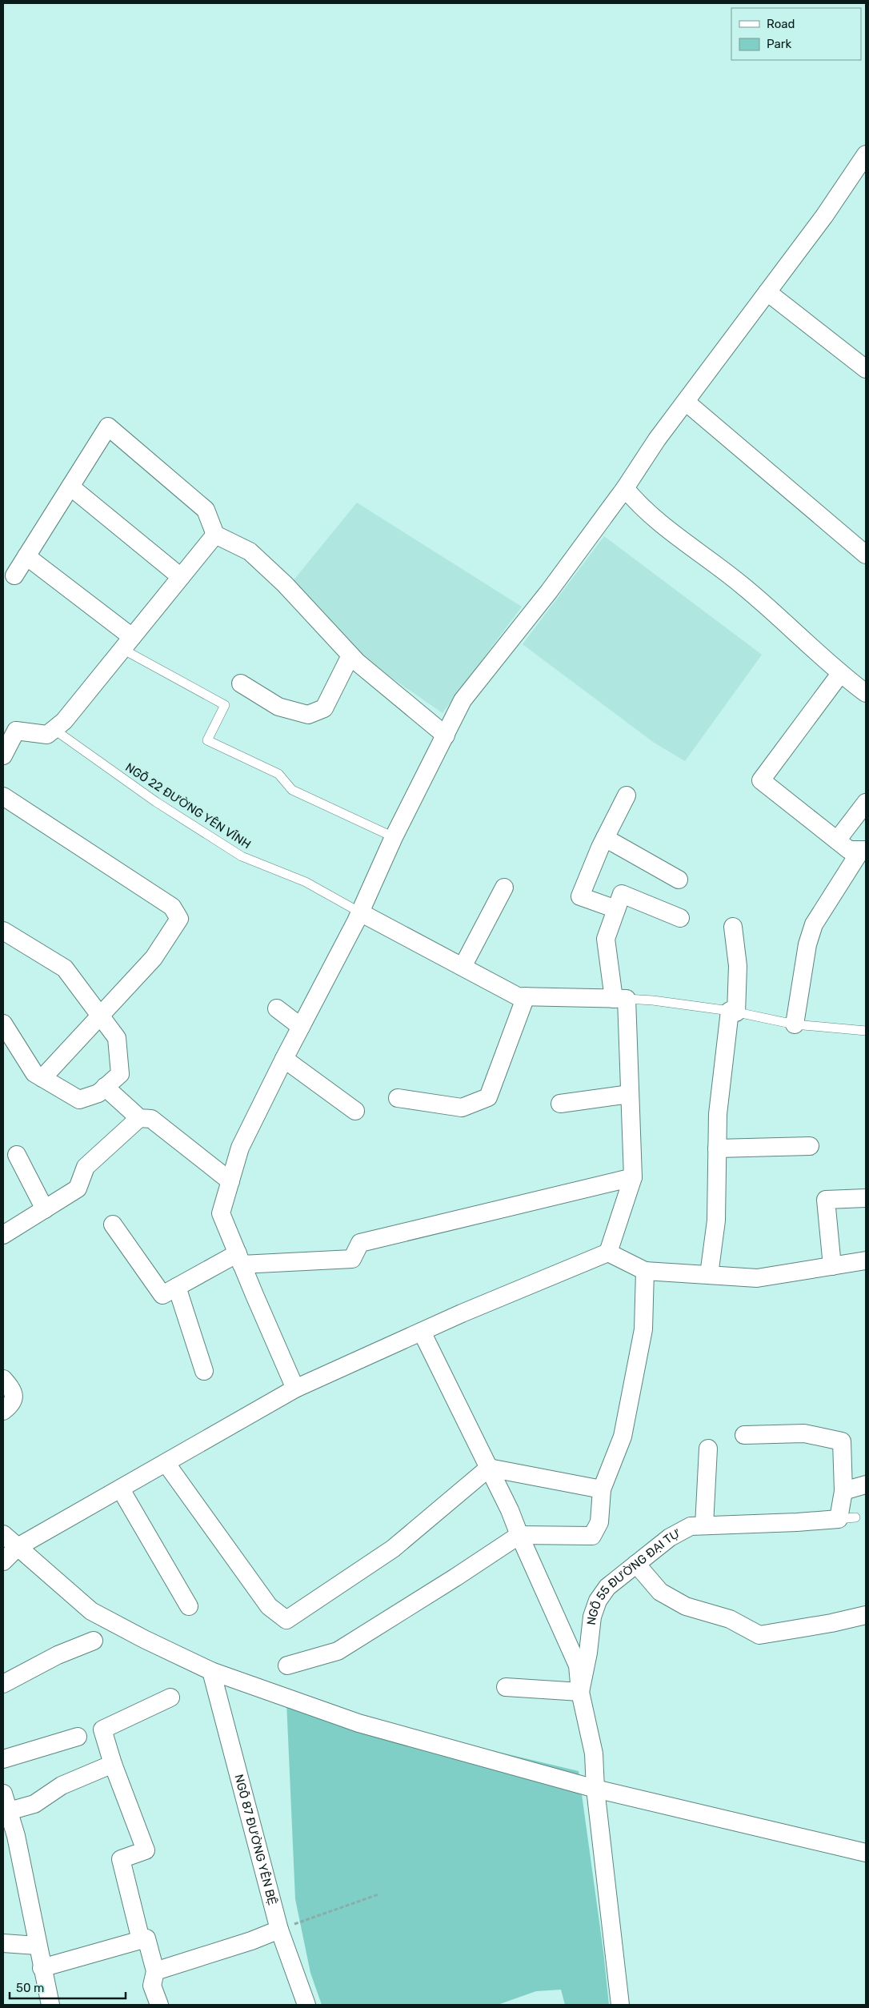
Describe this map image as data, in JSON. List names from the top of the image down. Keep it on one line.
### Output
{"streets":{"street":["NGÕ 55 ĐƯỜNG ĐẠI TỰ","NGÕ 87 ĐƯỜNG YÊN BỆ"],"lane":["NGÕ 22 ĐƯỜNG YÊN VĨNH"]},"legend":["Road","Park"],"scale_bar":"50 m"}
